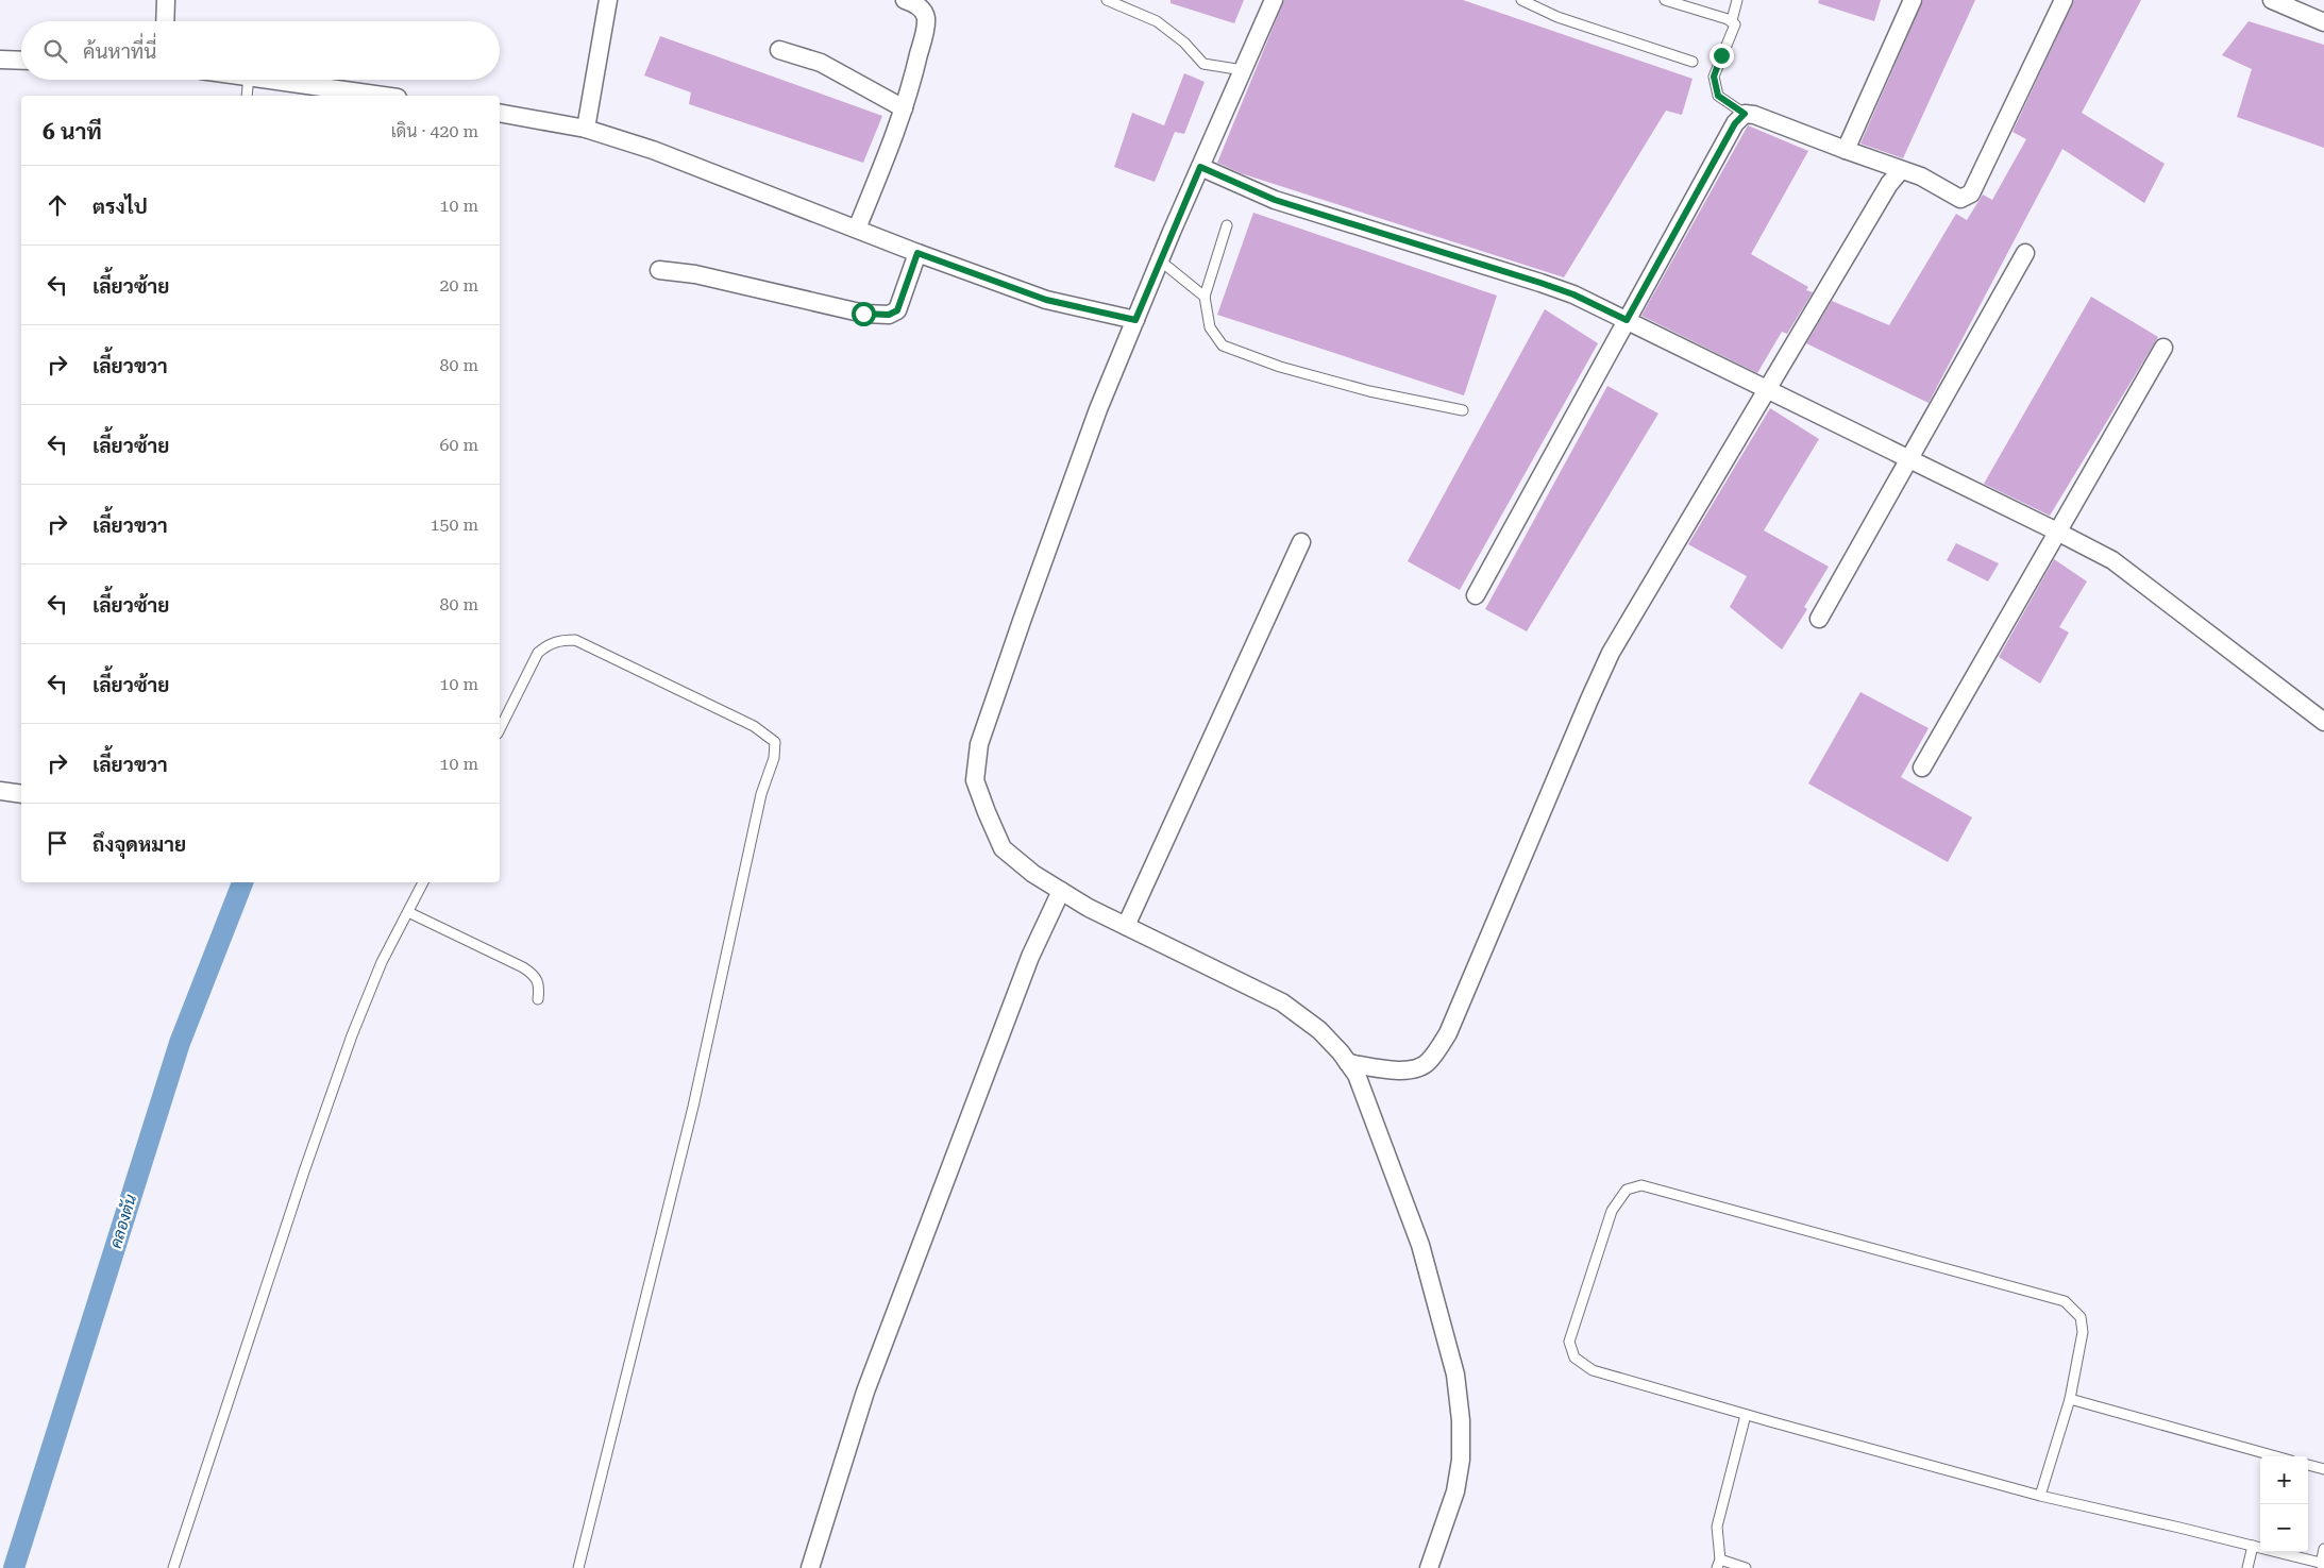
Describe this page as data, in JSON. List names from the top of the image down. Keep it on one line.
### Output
{"water":["คลองตัน"],"page":{"search":"ค้นหาที่นี่","heading":["6 นาที","เดิน · 420 m"],"list":[["ตรงไป","10 m"],["เลี้ยวซ้าย","20 m"],["เลี้ยวขวา","80 m"],["เลี้ยวซ้าย","60 m"],["เลี้ยวขวา","150 m"],["เลี้ยวซ้าย","80 m"],["เลี้ยวซ้าย","10 m"],["เลี้ยวขวา","10 m"],"ถึงจุดหมาย"],"map_buttons":["+","−"]}}
